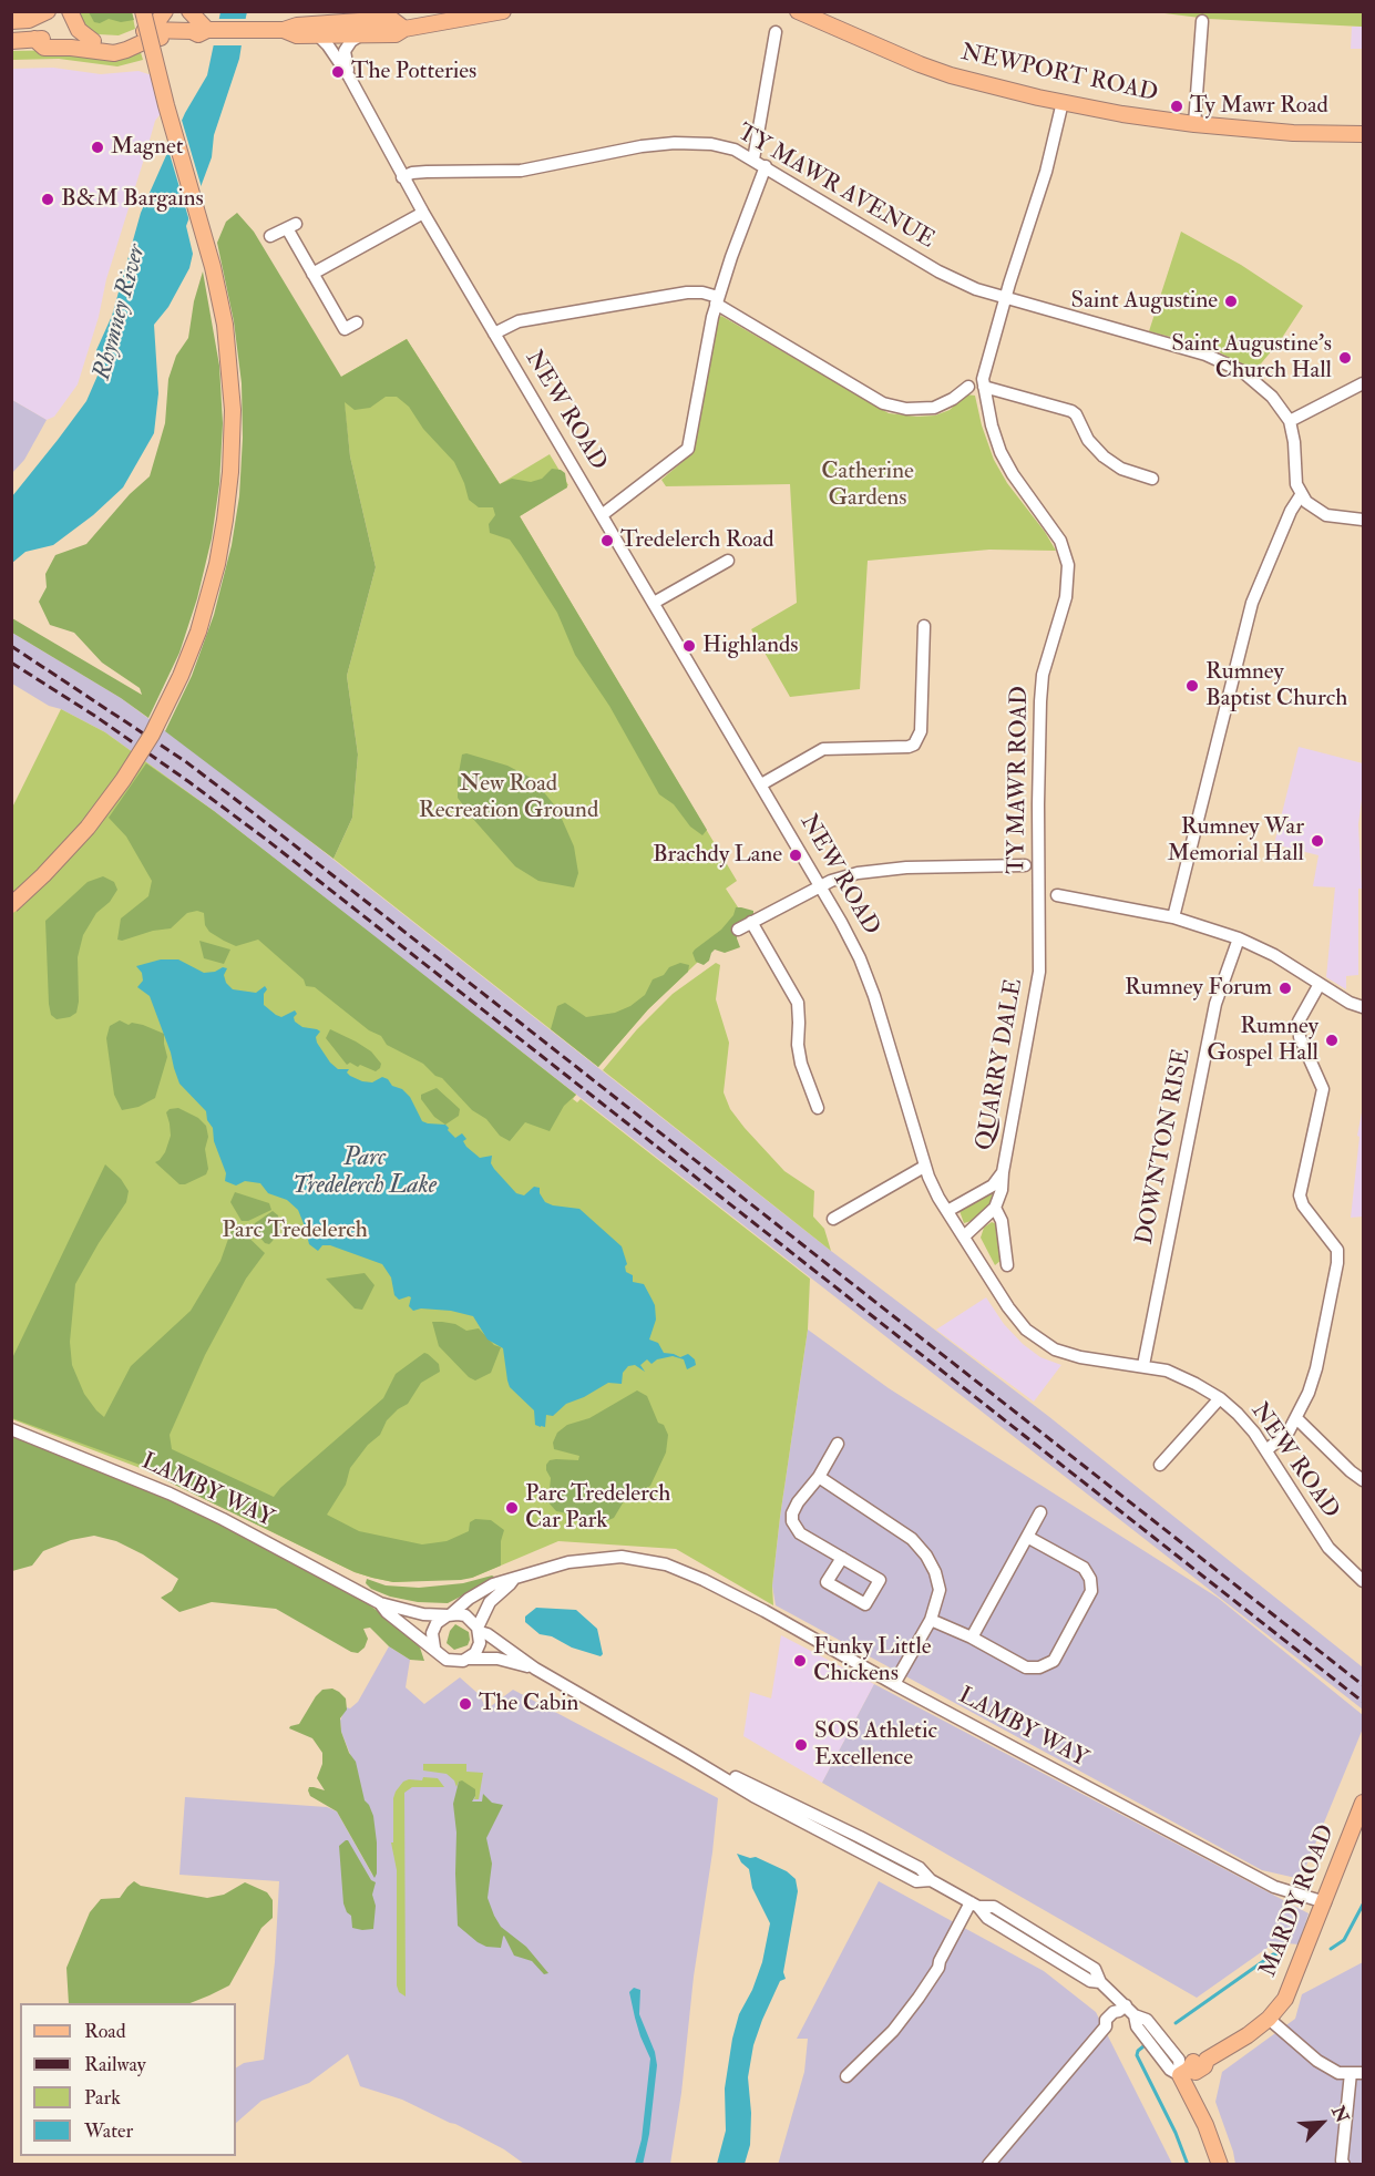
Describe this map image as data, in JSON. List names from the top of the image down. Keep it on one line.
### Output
{"streets":{"main road":["NEWPORT ROAD","MARDY ROAD"],"street":["TY MAWR AVENUE","NEW ROAD","TY MAWR ROAD","QUARRY DALE","DOWNTON RISE","LAMBY WAY"]},"crossings":[["NEWPORT ROAD","TY MAWR ROAD"],["TY MAWR AVENUE","NEW ROAD"],["TY MAWR AVENUE","TY MAWR ROAD"],["NEW ROAD","QUARRY DALE"],["NEW ROAD","DOWNTON RISE"],["TY MAWR ROAD","QUARRY DALE"],["LAMBY WAY","MARDY ROAD"]],"water":["Rhymney River","Parc Tredelerch Lake"],"parks":["Catherine Gardens","New Road Recreation Ground","Parc Tredelerch"],"places":["The Potteries","Ty Mawr Road","Magnet","B&M Bargains","Saint Augustine","Saint Augustine's Church Hall","Tredelerch Road","Highlands","Rumney Baptist Church","Rumney War Memorial Hall","Brachdy Lane","Rumney Forum","Rumney Gospel Hall","Parc Tredelerch Car Park","Funky Little Chickens","The Cabin","SOS Athletic Excellence"],"legend":["Road","Railway","Park","Water"],"north":"top right"}
